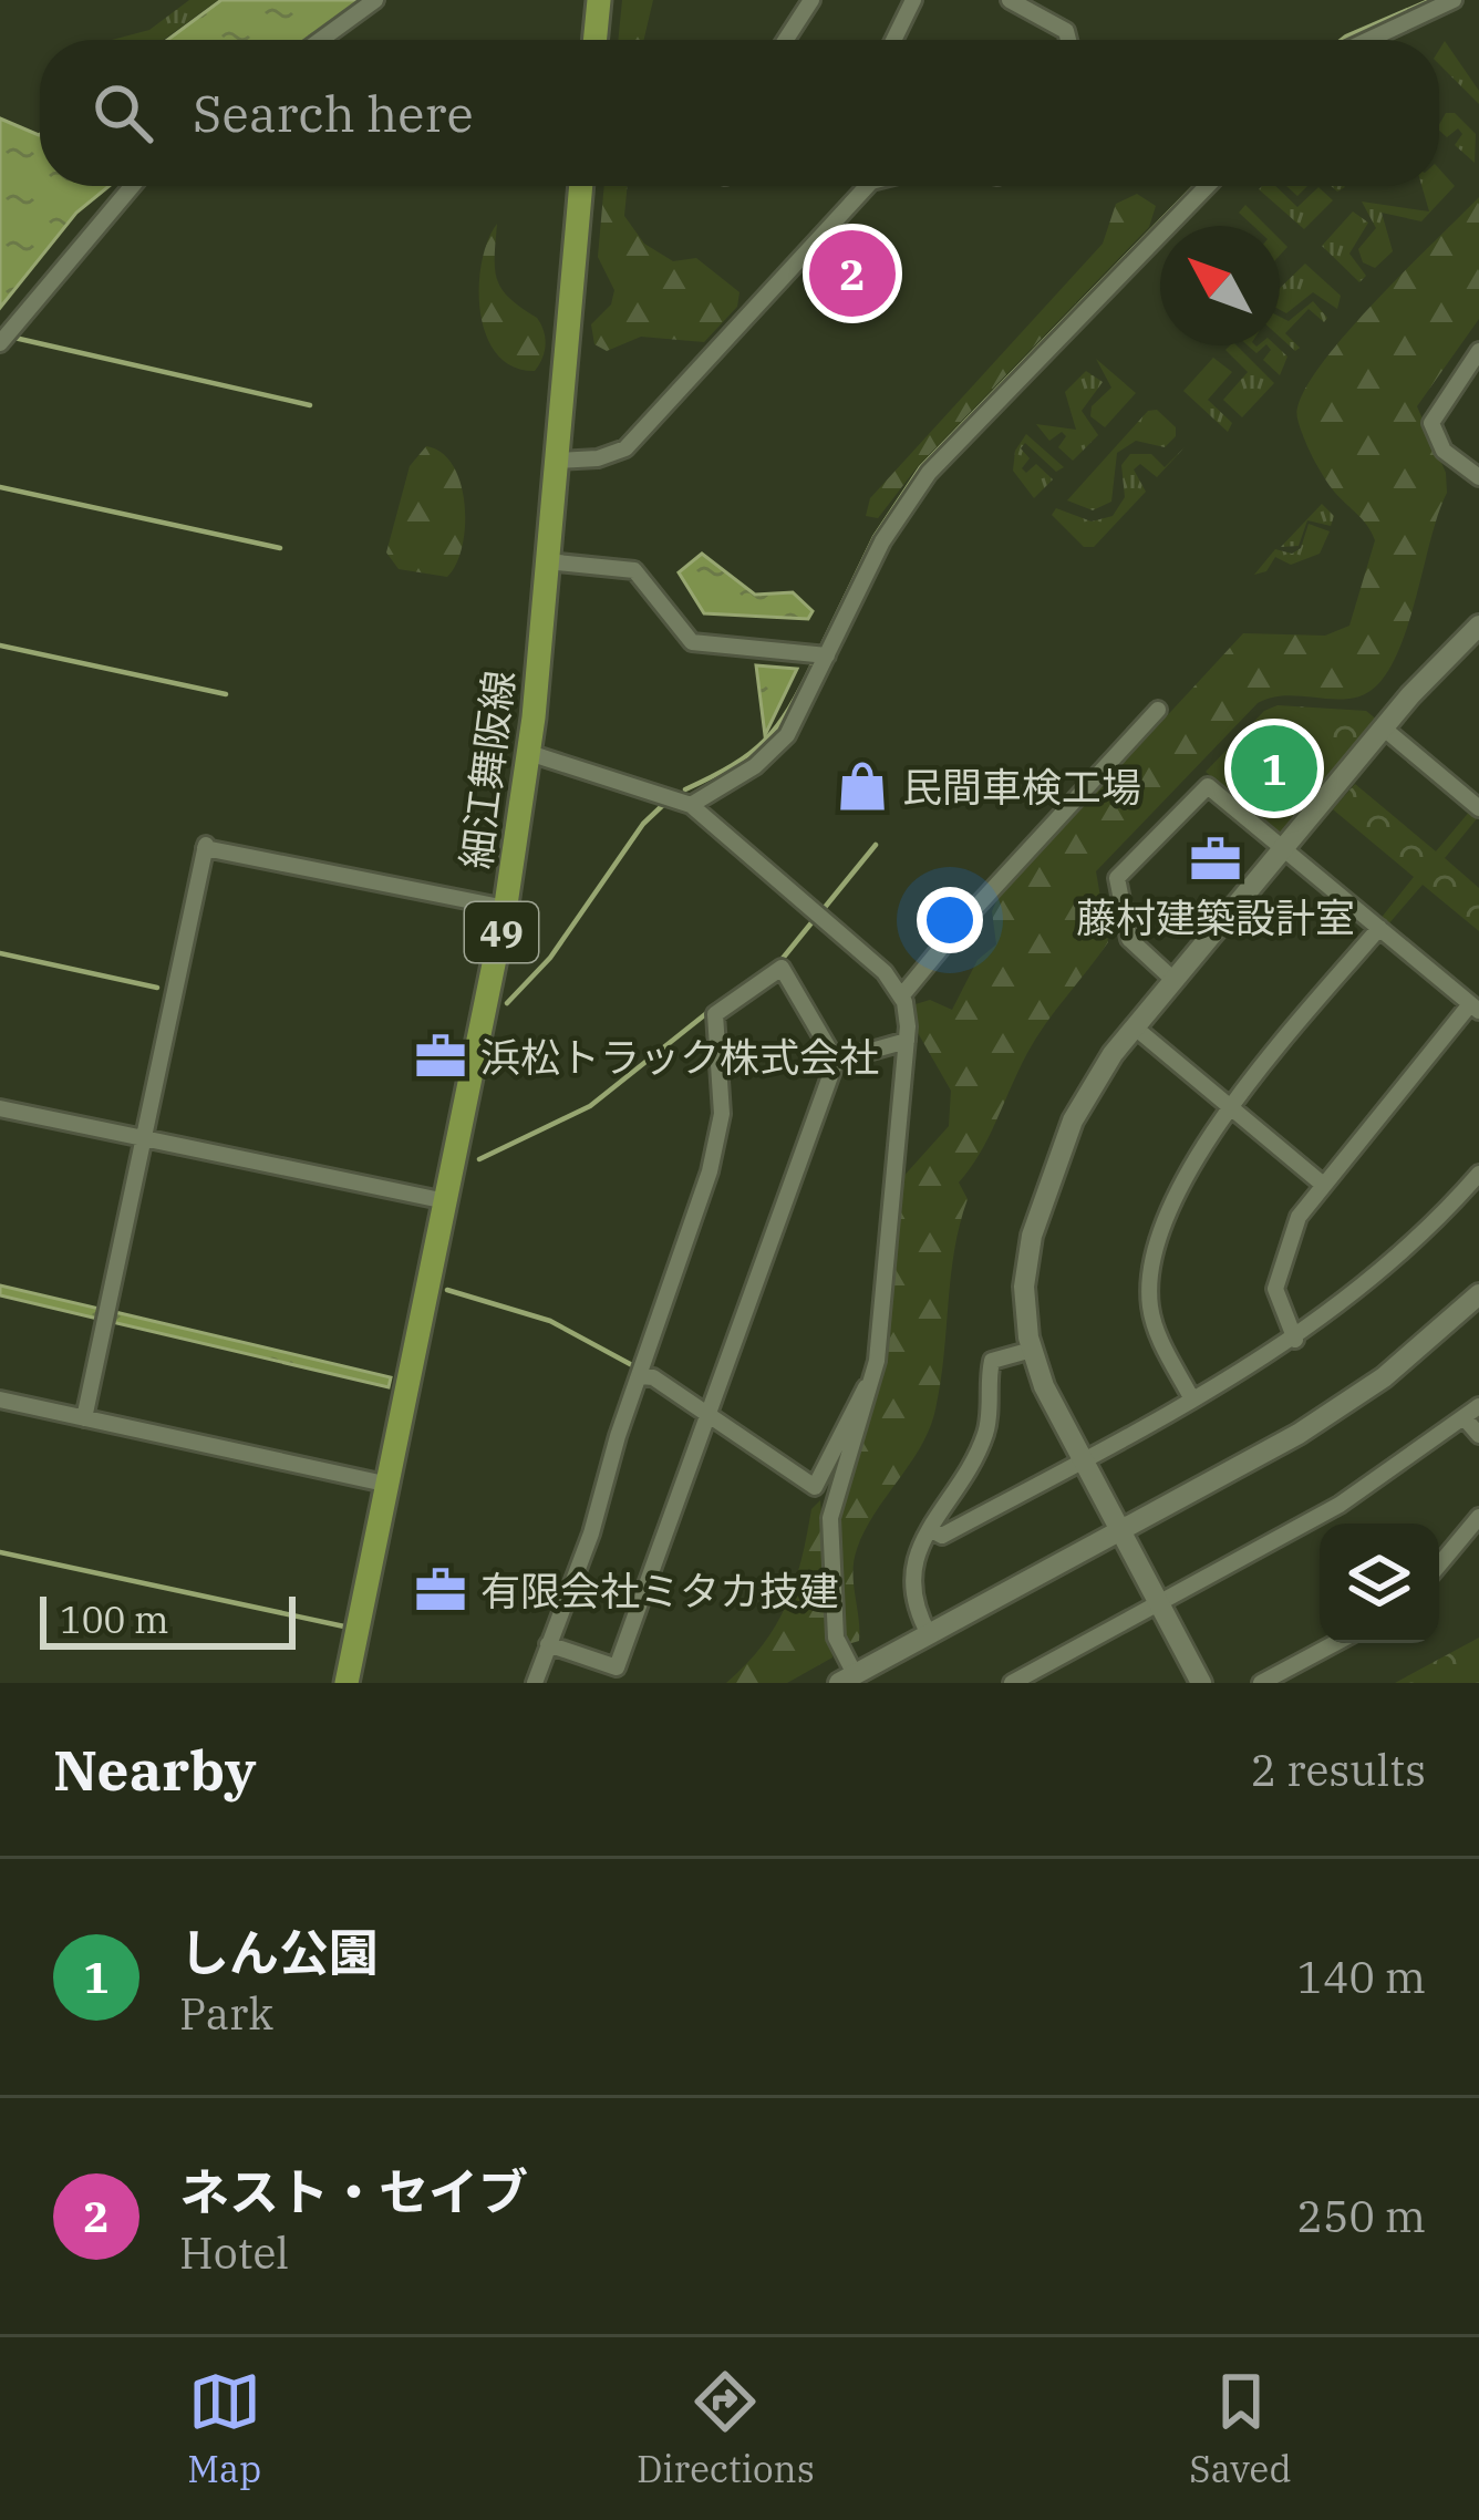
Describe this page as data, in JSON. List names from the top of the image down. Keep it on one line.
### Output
{"streets":{"main road":["細江舞阪線","49"]},"places":{"shop":["民間車検工場"],"office":["藤村建築設計室","浜松トラック株式会社","有限会社ミタカ技建"]},"scale_bar":"100 m","north":"top left","page":{"search":"Search here","pins":["2","1"],"scale":"100 m","heading":["Nearby","2 results"],"list":[{"mark":"1","name":"しん公園","note":"Park","value":"140 m"},{"mark":"2","name":"ネスト・セイブ","note":"Hotel","value":"250 m"}],"nav":["Map","Directions","Saved"]}}
